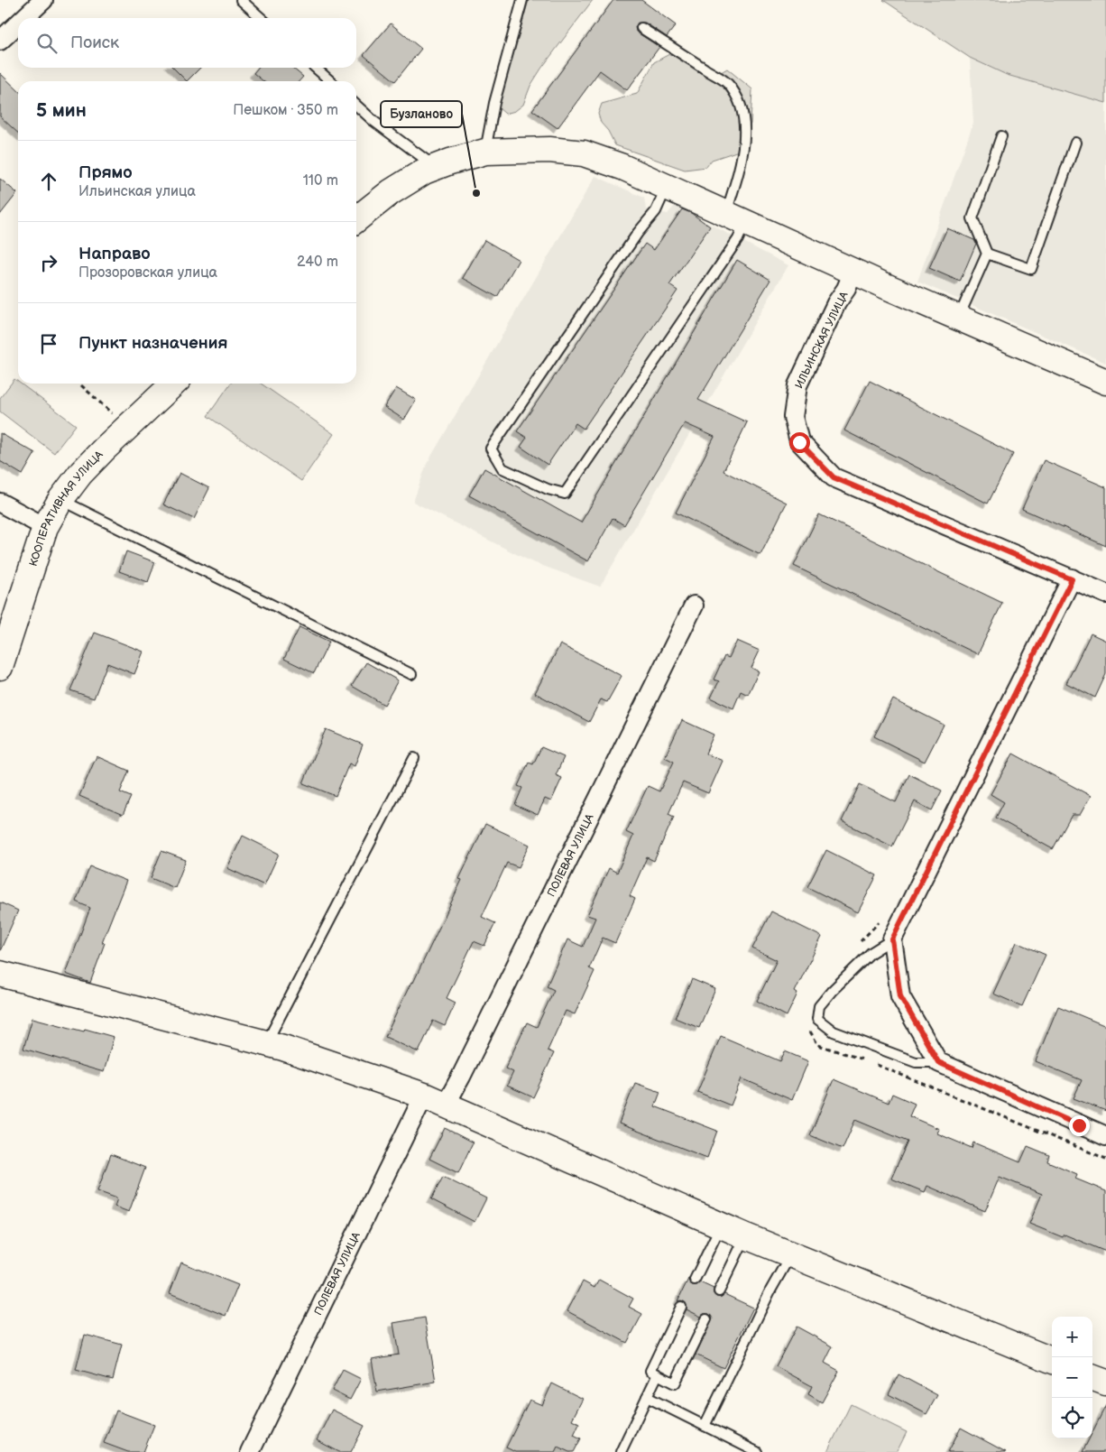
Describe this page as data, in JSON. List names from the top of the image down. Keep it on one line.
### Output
{"streets":{"street":["ИЛЬИНСКАЯ УЛИЦА","КООПЕРАТИВНАЯ УЛИЦА","ПОЛЕВАЯ УЛИЦА"]},"places":["Бузланово"],"page":{"search":"Поиск","heading":["5 мин","Пешком · 350 m"],"list":[["Прямо","Ильинская улица","110 m"],["Направо","Прозоровская улица","240 m"],"Пункт назначения"],"map_buttons":["+","−"]}}
